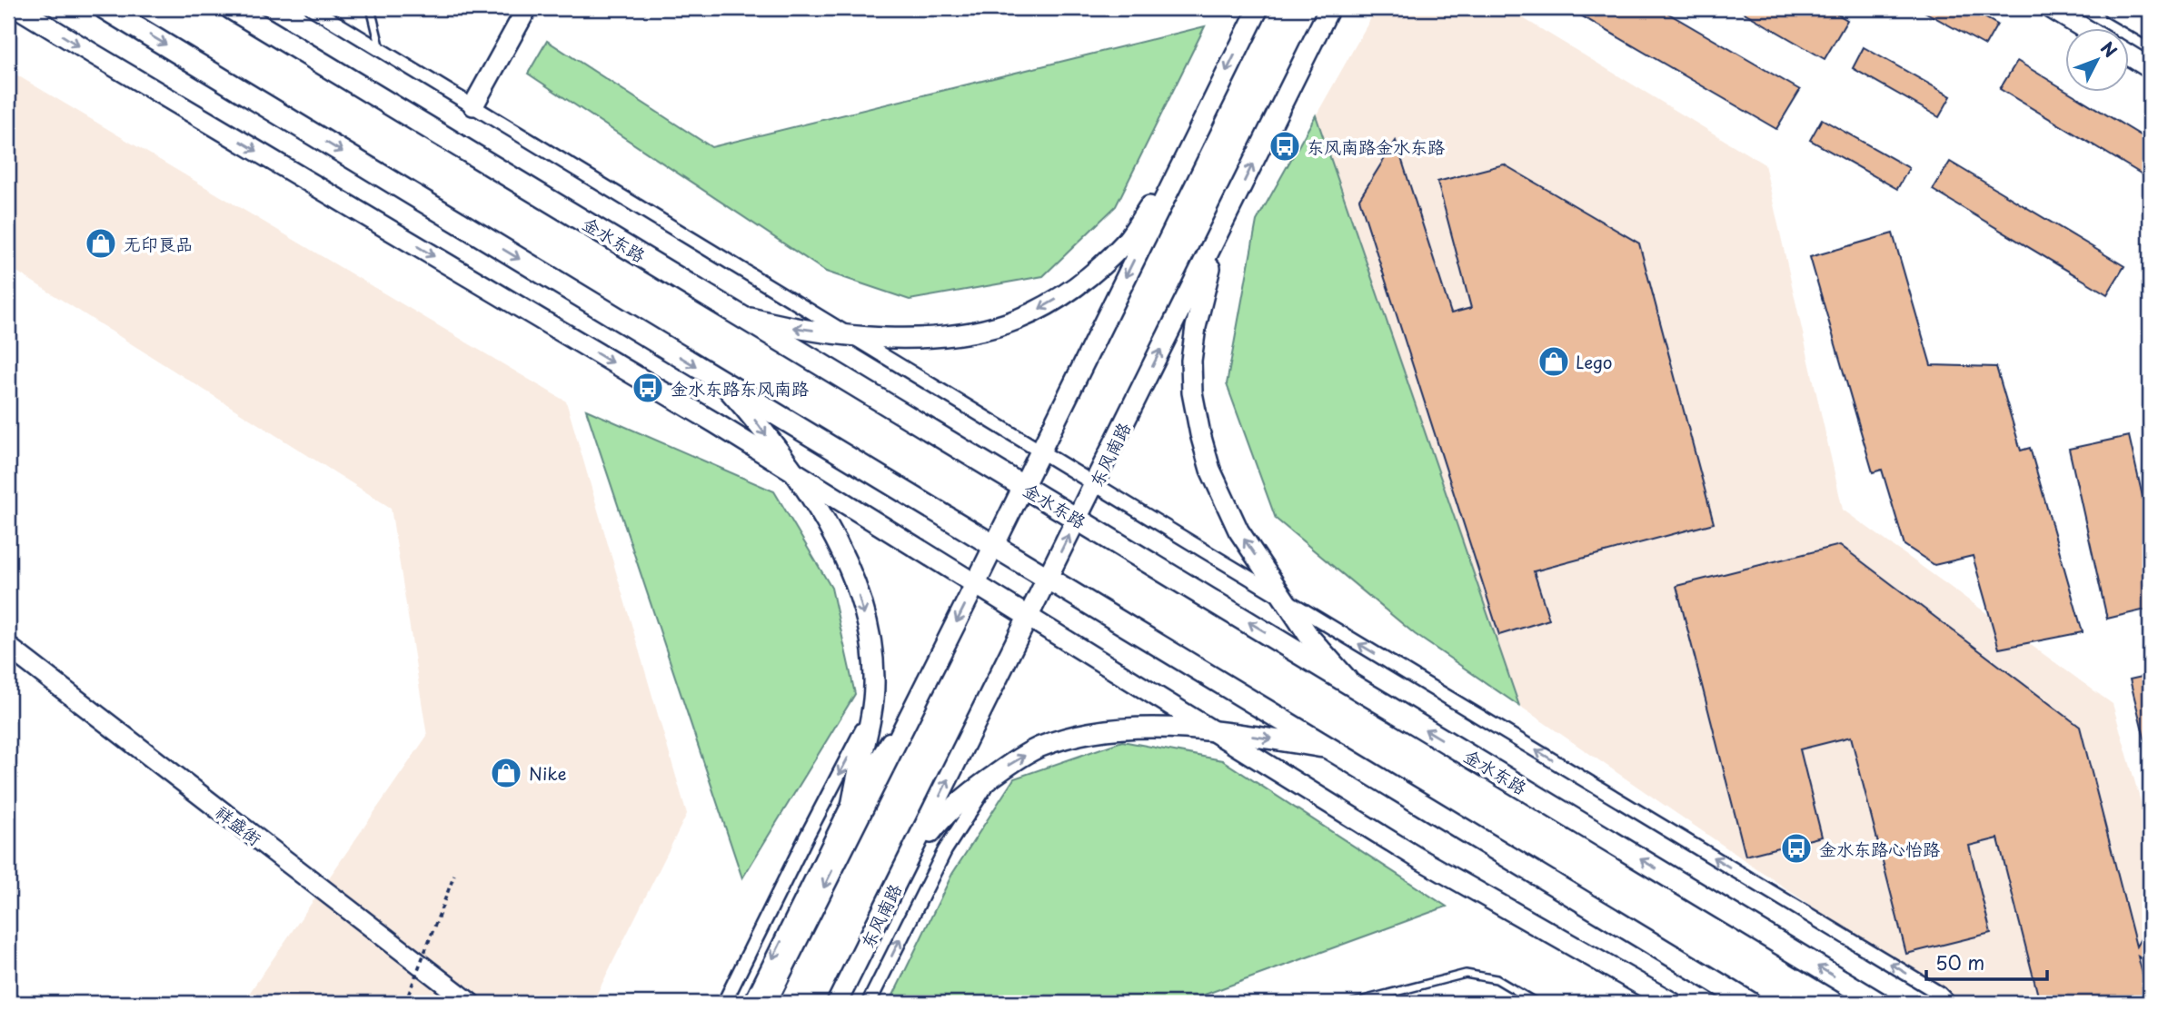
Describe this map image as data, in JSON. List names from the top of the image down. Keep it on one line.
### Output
{"streets":{"main road":["金水东路","东风南路","祥盛街"]},"crossings":[["金水东路","东风南路"]],"places":{"bus stop":["东风南路金水东路","金水东路东风南路","金水东路心怡路"],"shop":["无印良品","Lego","Nike"]},"scale_bar":"50 m","north":"top right"}
